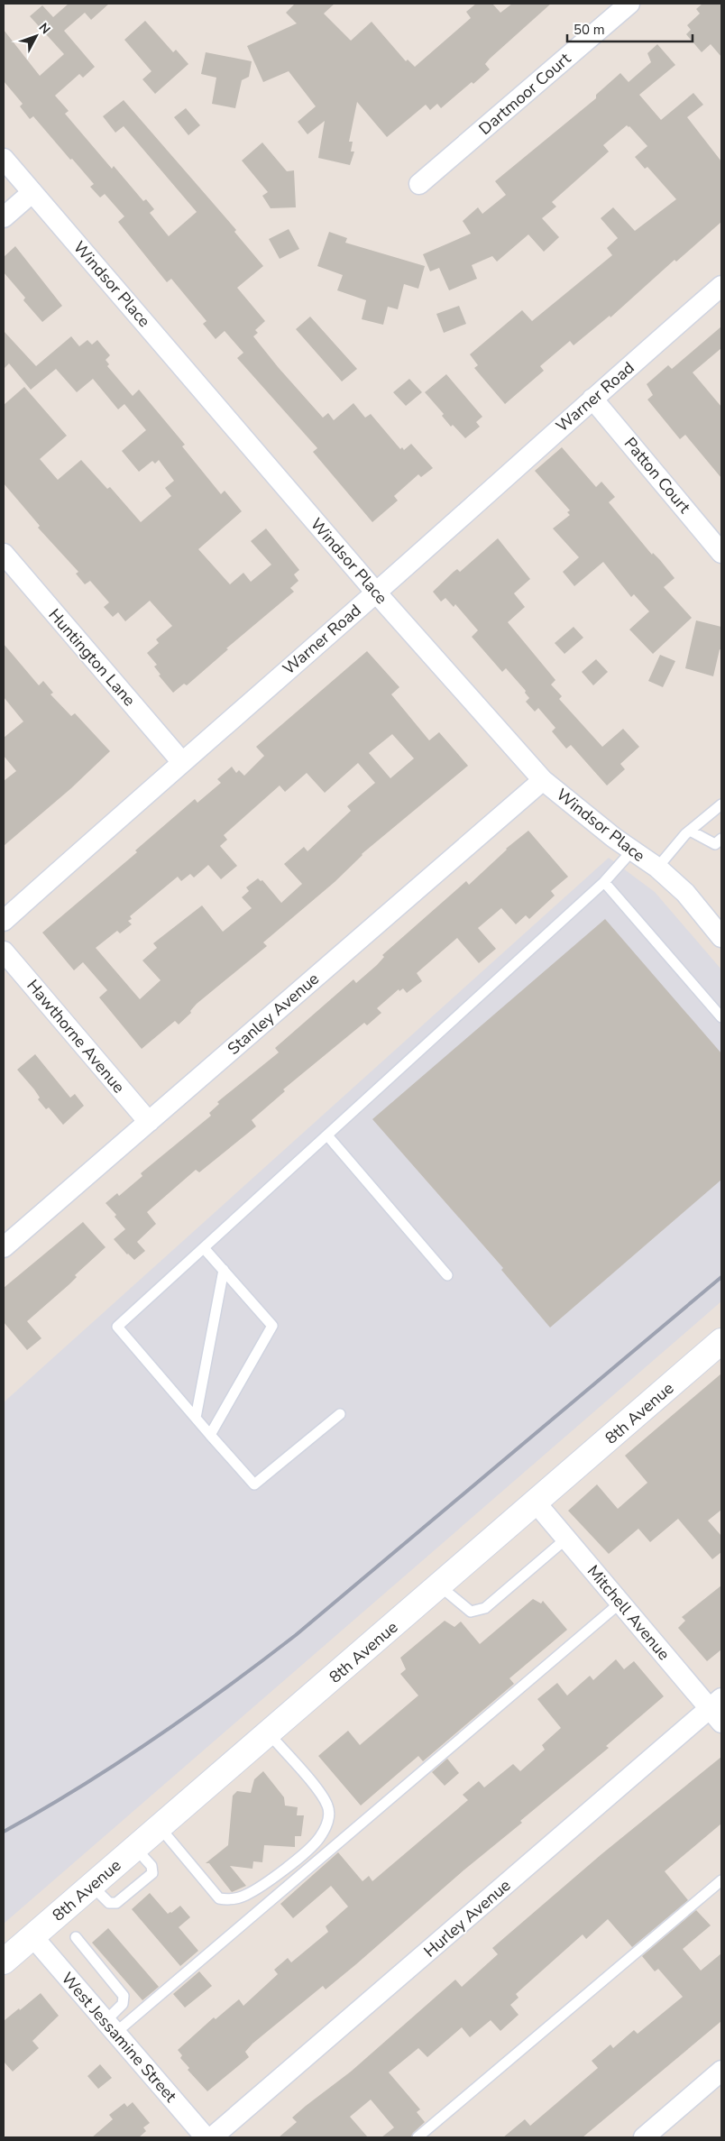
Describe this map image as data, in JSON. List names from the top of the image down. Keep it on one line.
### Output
{"streets":{"main road":["8th Avenue"],"street":["Dartmoor Court","Windsor Place","Warner Road","Patton Court","Huntington Lane","Stanley Avenue","Hawthorne Avenue","Mitchell Avenue","Hurley Avenue","West Jessamine Street"]},"crossings":[["Windsor Place","Warner Road"],["Windsor Place","Stanley Avenue"],["Warner Road","Patton Court"],["Warner Road","Huntington Lane"],["Stanley Avenue","Hawthorne Avenue"],["8th Avenue","Mitchell Avenue"],["8th Avenue","West Jessamine Street"],["Mitchell Avenue","Hurley Avenue"]],"scale_bar":"50 m","north":"top right"}
